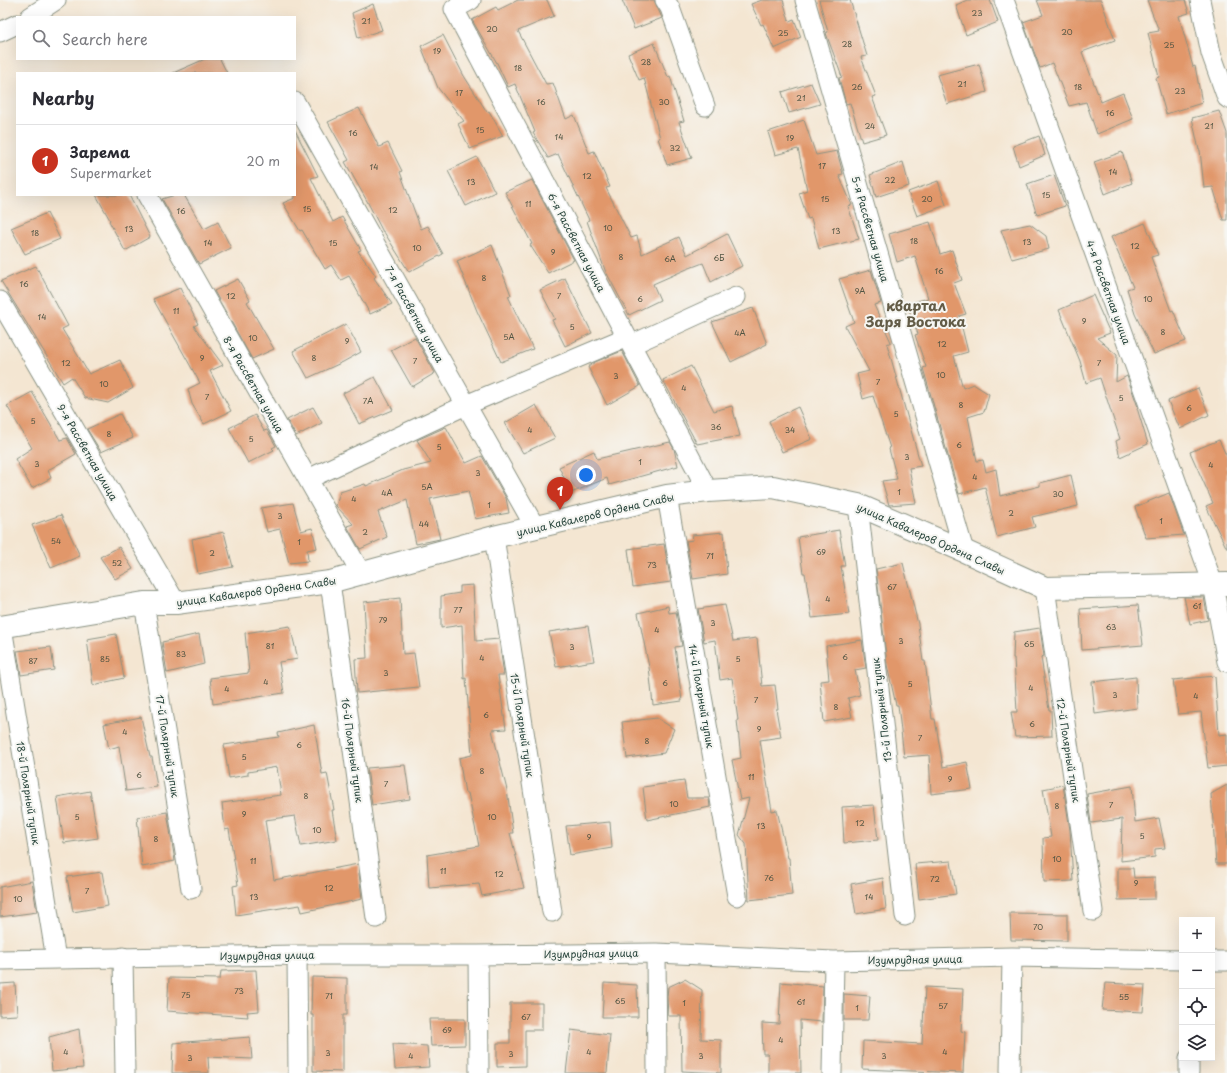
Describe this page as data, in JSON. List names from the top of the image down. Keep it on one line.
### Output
{"streets":{"street":["5-я Рассветная улица","6-я Рассветная улица","4-я Рассветная улица","7-я Рассветная улица","8-я Рассветная улица","9-я Рассветная улица","улица Кавалеров Ордена Славы","14-й Полярный тупик","13-й Полярный тупик","15-й Полярный тупик","17-й Полярный тупик","16-й Полярный тупик","12-й Полярный тупик","18-й Полярный тупик","Изумрудная улица"]},"crossings":[["5-я Рассветная улица","улица Кавалеров Ордена Славы"],["6-я Рассветная улица","улица Кавалеров Ордена Славы"],["4-я Рассветная улица","улица Кавалеров Ордена Славы"],["7-я Рассветная улица","улица Кавалеров Ордена Славы"],["8-я Рассветная улица","улица Кавалеров Ордена Славы"],["9-я Рассветная улица","улица Кавалеров Ордена Славы"],["улица Кавалеров Ордена Славы","14-й Полярный тупик"],["улица Кавалеров Ордена Славы","13-й Полярный тупик"],["улица Кавалеров Ордена Славы","15-й Полярный тупик"],["улица Кавалеров Ордена Славы","17-й Полярный тупик"],["улица Кавалеров Ордена Славы","16-й Полярный тупик"],["улица Кавалеров Ордена Славы","12-й Полярный тупик"],["улица Кавалеров Ордена Славы","18-й Полярный тупик"],["18-й Полярный тупик","Изумрудная улица"]],"districts":["квартал Заря Востока"],"house_numbers":["23","21","20","20","25","28","25","19","28","18","21","26","18","23","17","21","16","30","16","24","21","15","16","14","19","32","17","14","14","12","22","13","15","15","20","11","15","12","16","10","13","13","18","18","13","14","15","12","10","9","8","6Б","6А","16","8","16","9А","12","7","6","10","11","14","9","5","8","4А","5А","10","9","12","9","8","7","12","7","10","3","7","10","4","7","5","7А","8","6","5","5","36","4","34","8","5","6","5","3","1","3","4","3","4","5А","1","4А","30","4","1","2","3","1","44","2","54","1","69","2","71","52","73","67","4","61","77","79","3","63","4","3","65","81","3","83","6","4","85","5","87","3","4","6","5","4","4","3","4","7","8","6","6","9","4","7","8","6","5","8","6","11","9","7","8","10","7","8","9","5","10","12","13","10","5","9","8","10","11","11","12","76","72","9","12","7","13","14","10","70","73","75","71","55","65","61","1","57","1","67","69","4","4","4","4","3","3","4","3","3","3"],"page":{"search":"Search here","heading":"Nearby","list":[{"mark":"1","name":"Зарема","note":"Supermarket","value":"20 m"}],"pins":"1","map_buttons":["+","−"]}}
